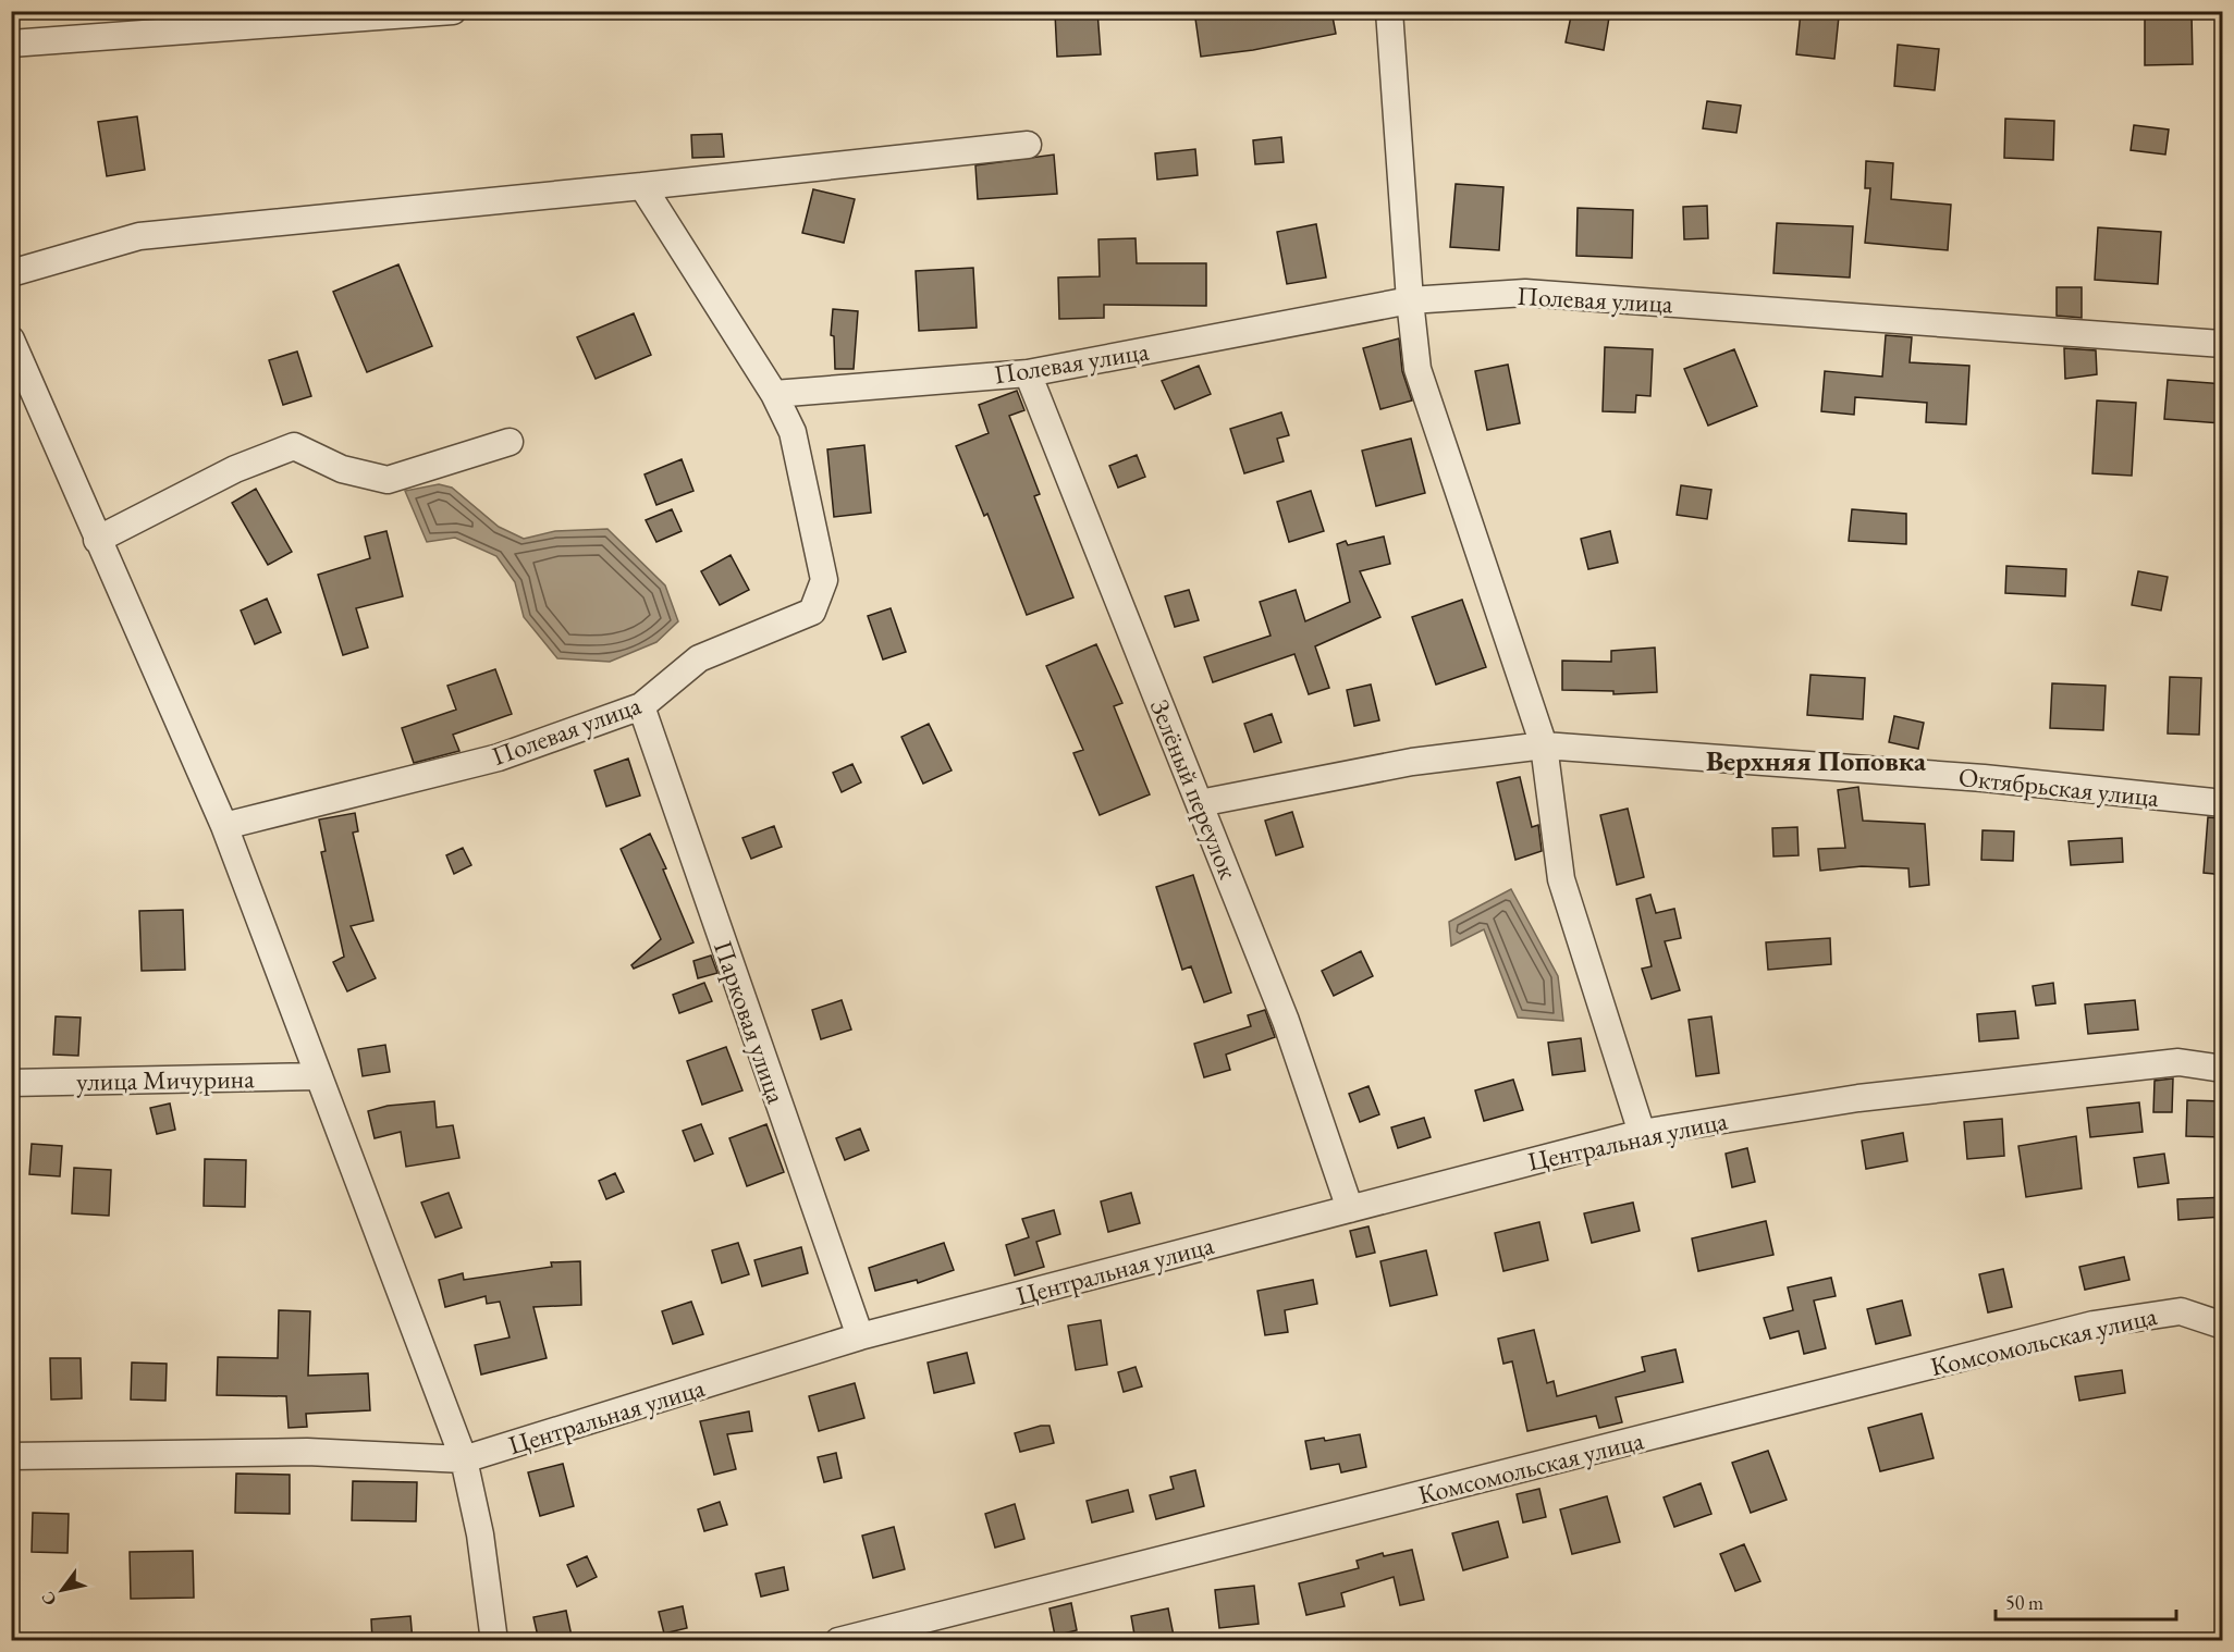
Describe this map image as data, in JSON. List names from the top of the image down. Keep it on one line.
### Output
{"streets":{"street":["Полевая улица","Октябрьская улица","Зелёный переулок","Парковая улица","улица Мичурина","Центральная улица","Комсомольская улица"]},"crossings":[["Полевая улица","Зелёный переулок"],["Полевая улица","Парковая улица"],["Октябрьская улица","Зелёный переулок"],["Зелёный переулок","Центральная улица"],["Парковая улица","Центральная улица"]],"districts":["Верхняя Поповка"],"scale_bar":"50 m","north":"bottom left"}
